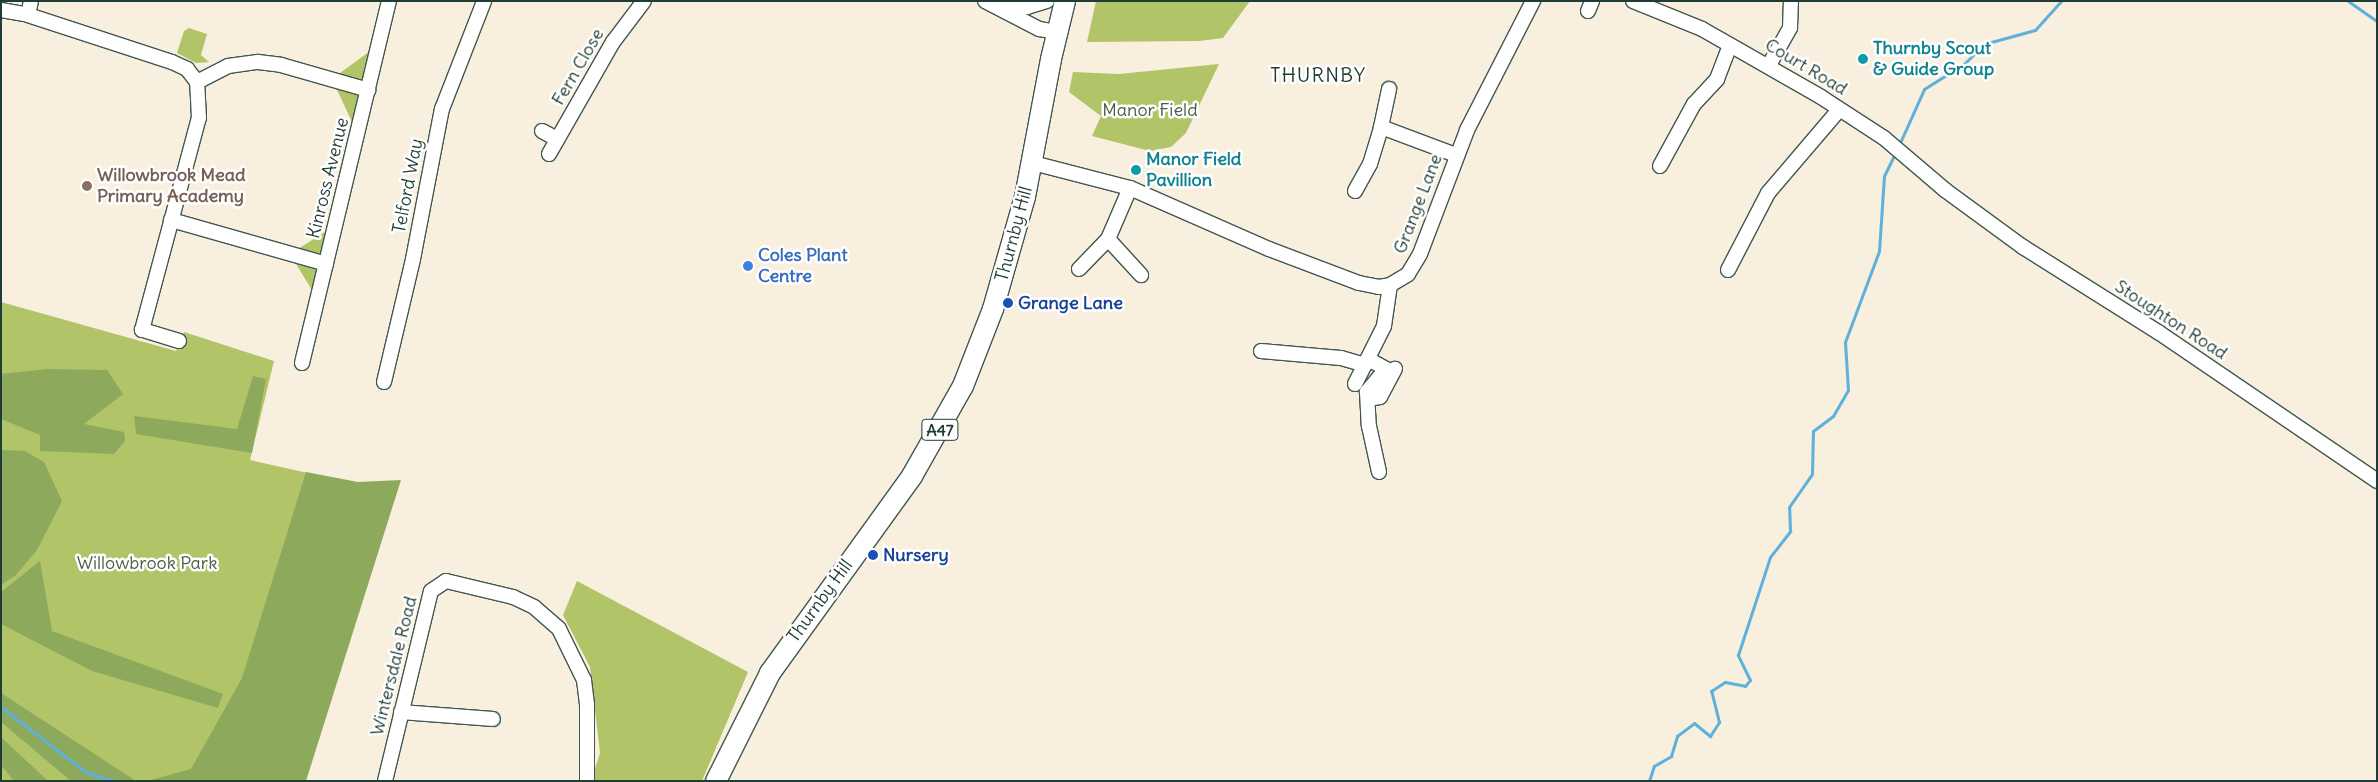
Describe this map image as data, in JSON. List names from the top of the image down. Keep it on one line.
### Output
{"streets":{"highway":["Thurnby Hill","A47"],"street":["Fern Close","Court Road","Kinross Avenue","Telford Way","Grange Lane","Stoughton Road","Wintersdale Road"]},"crossings":[["Court Road","Stoughton Road"]],"districts":["THURNBY"],"parks":["Manor Field","Willowbrook Park"],"places":["Thurnby Scout & Guide Group","Manor Field Pavillion","Willowbrook Mead Primary Academy","Coles Plant Centre","Grange Lane","Nursery"]}
